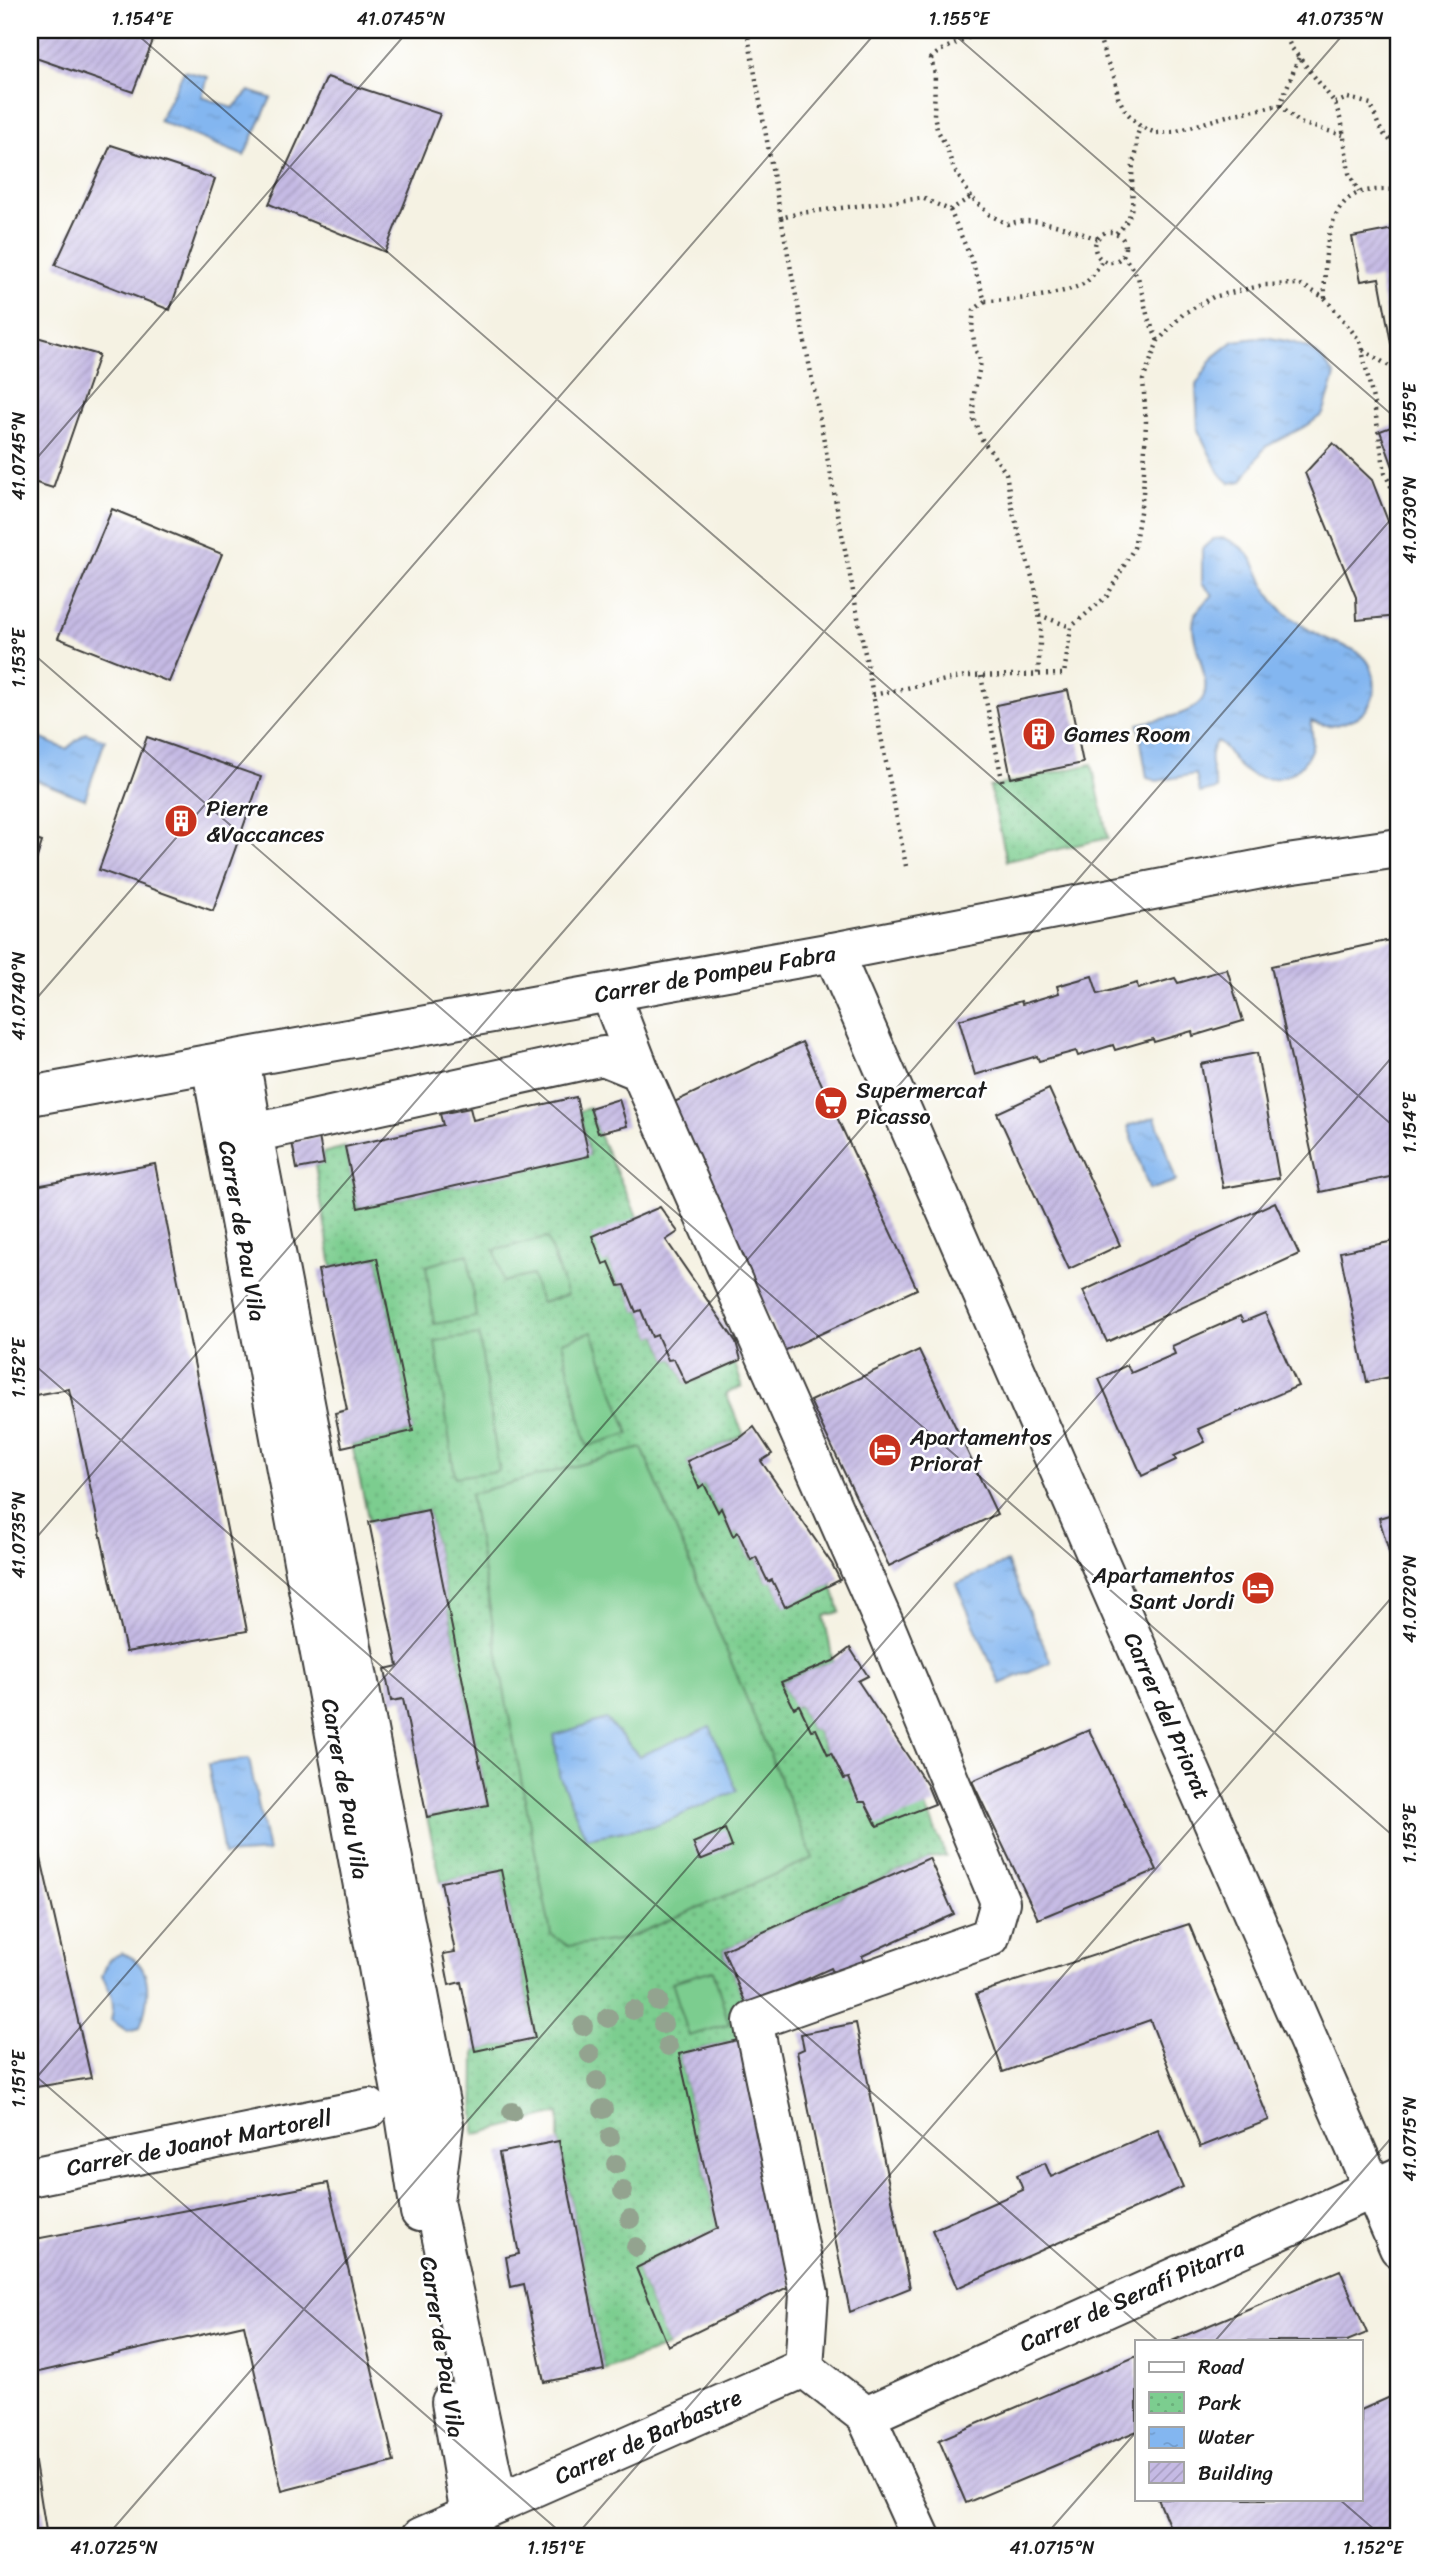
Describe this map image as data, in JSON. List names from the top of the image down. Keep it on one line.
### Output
{"streets":{"street":["Carrer de Pompeu Fabra","Carrer de Pau Vila","Carrer del Priorat","Carrer de Joanot Martorell","Carrer de Serafí Pitarra","Carrer de Barbastre"]},"crossings":[["Carrer de Pompeu Fabra","Carrer de Pau Vila"],["Carrer de Pompeu Fabra","Carrer del Priorat"],["Carrer de Pau Vila","Carrer de Barbastre"],["Carrer del Priorat","Carrer de Serafí Pitarra"]],"places":{"building":["Games Room","Pierre &Vaccances"],"supermarket":["Supermercat Picasso"],"hotel":["Apartamentos Priorat","Apartamentos Sant Jordi"]},"legend":["Road","Park","Water","Building"],"coordinates":["1.154°E","41.0745°N","1.155°E","41.0735°N","41.0730°N","1.153°E","41.0740°N","1.152°E","41.0720°N","1.151°E","41.0715°N","41.0725°N"]}
